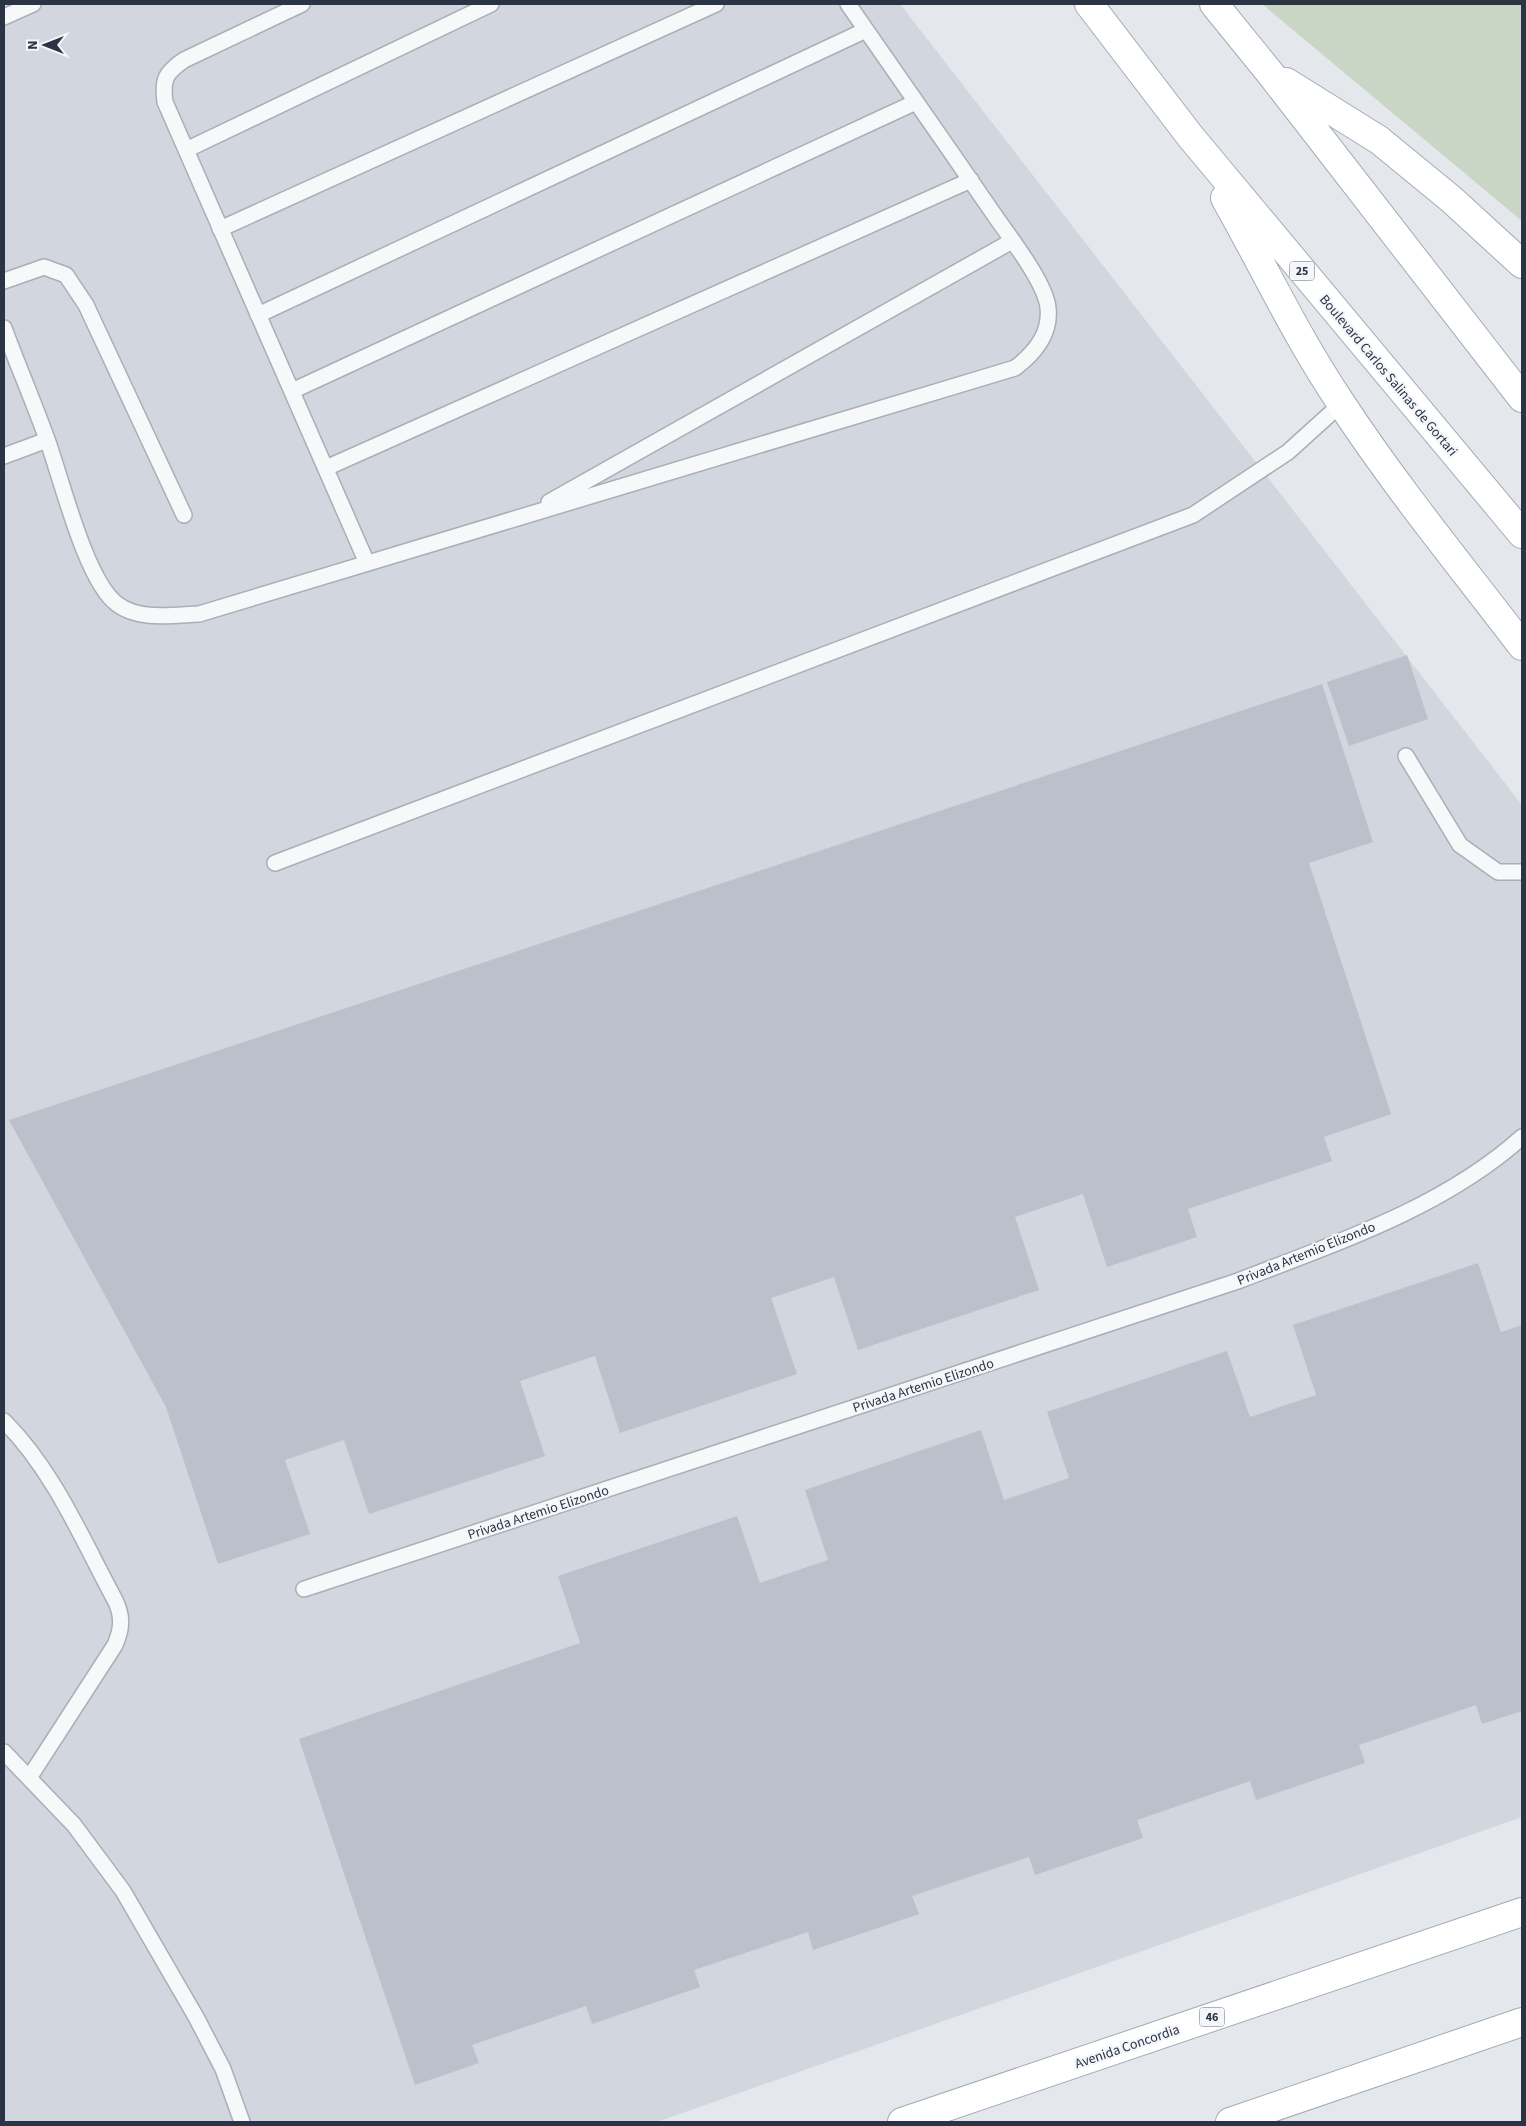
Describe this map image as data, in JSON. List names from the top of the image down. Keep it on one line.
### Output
{"streets":{"main road":["25","Boulevard Carlos Salinas de Gortari","46","Avenida Concordia"],"lane":["Privada Artemio Elizondo"]},"north":"left"}
